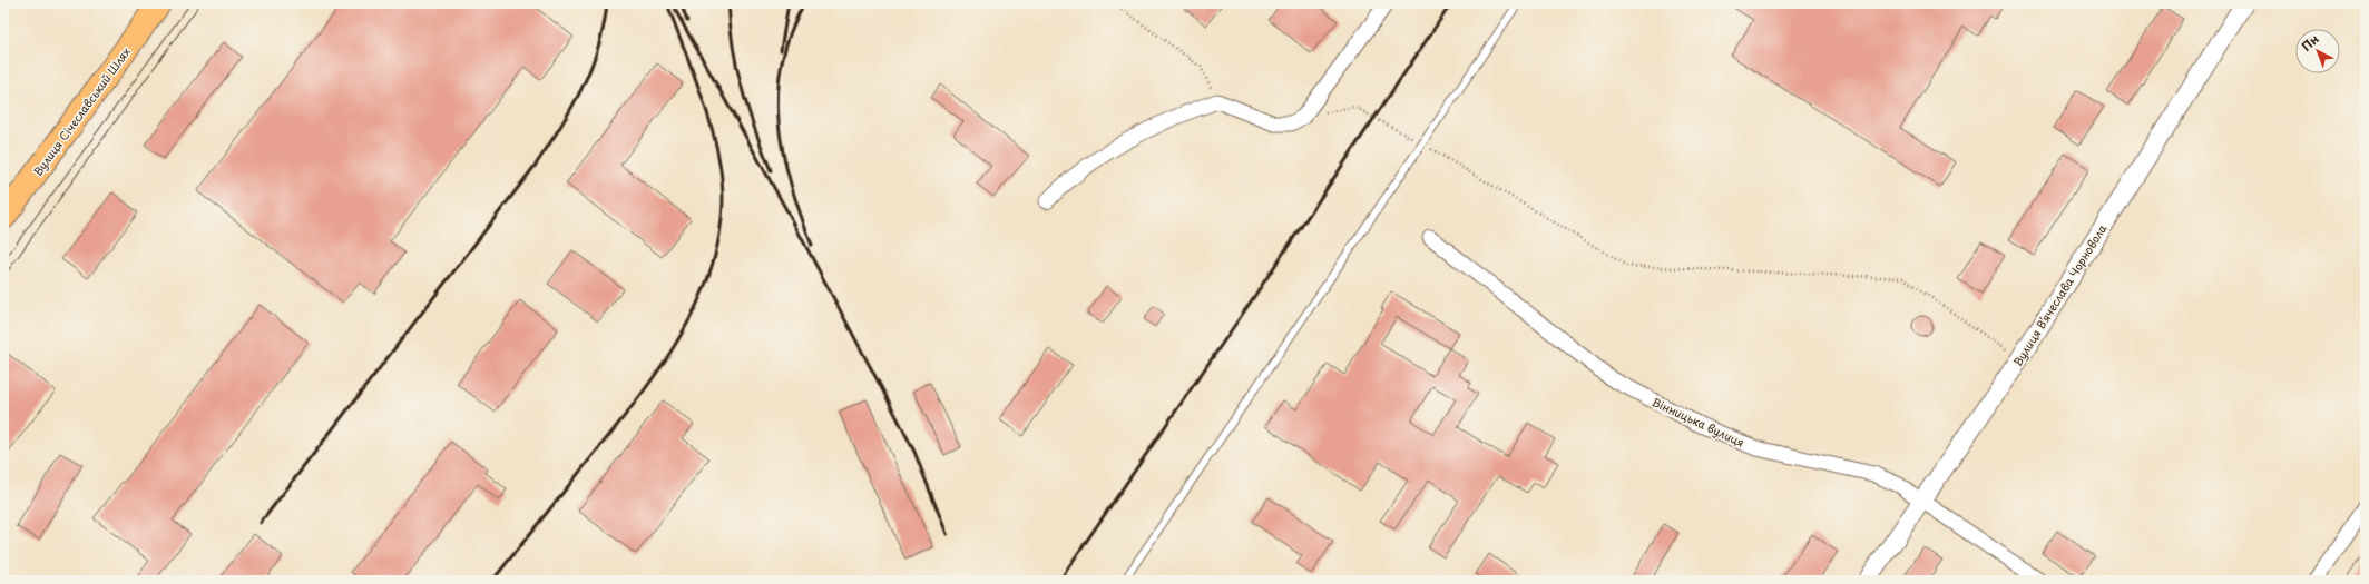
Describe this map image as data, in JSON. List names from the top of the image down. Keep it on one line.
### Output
{"streets":{"main road":["Вулиця Січеславський Шлях"],"street":["Вулиця Вʼячеслава Чорновола","Вінницька вулиця"]},"crossings":[["Вулиця Вʼячеслава Чорновола","Вінницька вулиця"]],"north":"top left"}
